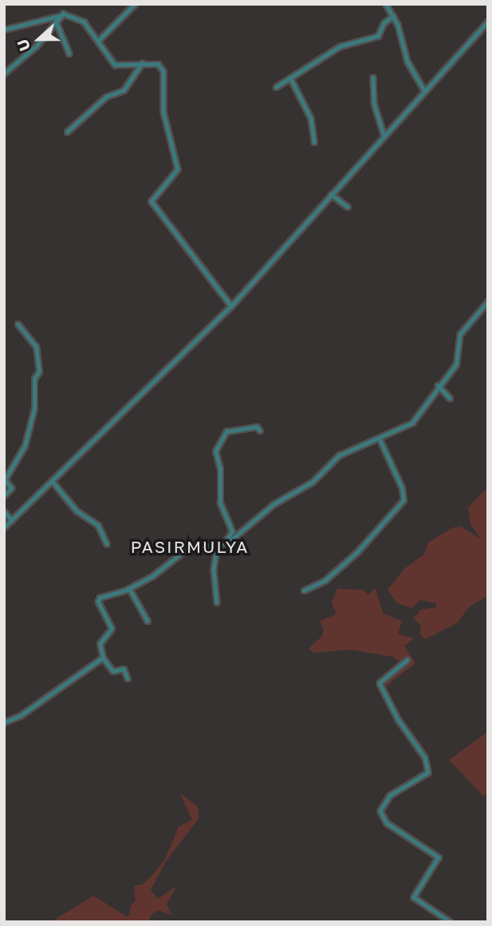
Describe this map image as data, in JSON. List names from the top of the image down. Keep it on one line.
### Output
{"districts":["PASIRMULYA"],"north":"left"}
